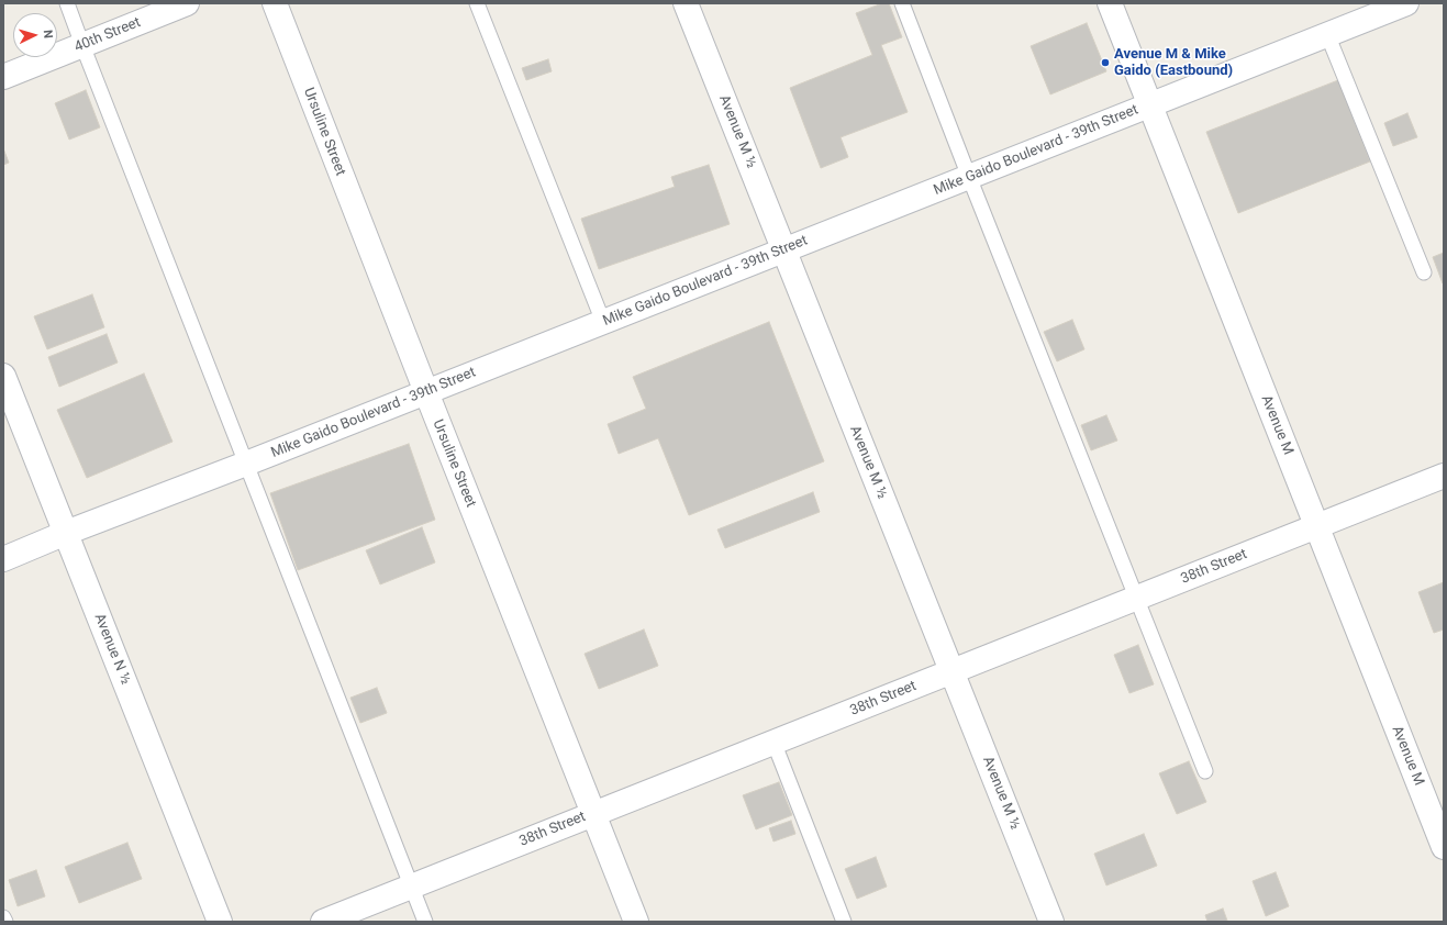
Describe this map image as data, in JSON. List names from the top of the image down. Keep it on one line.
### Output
{"streets":{"street":["40th Street","Ursuline Street","Avenue M ½","Mike Gaido Boulevard - 39th Street","Avenue M","38th Street","Avenue N ½"]},"crossings":[["Ursuline Street","Mike Gaido Boulevard - 39th Street"],["Ursuline Street","38th Street"],["Avenue M ½","Mike Gaido Boulevard - 39th Street"],["Avenue M ½","38th Street"],["Mike Gaido Boulevard - 39th Street","Avenue M"],["Mike Gaido Boulevard - 39th Street","Avenue N ½"],["Avenue M","38th Street"]],"places":["Avenue M & Mike Gaido (Eastbound)"],"north":"right"}
